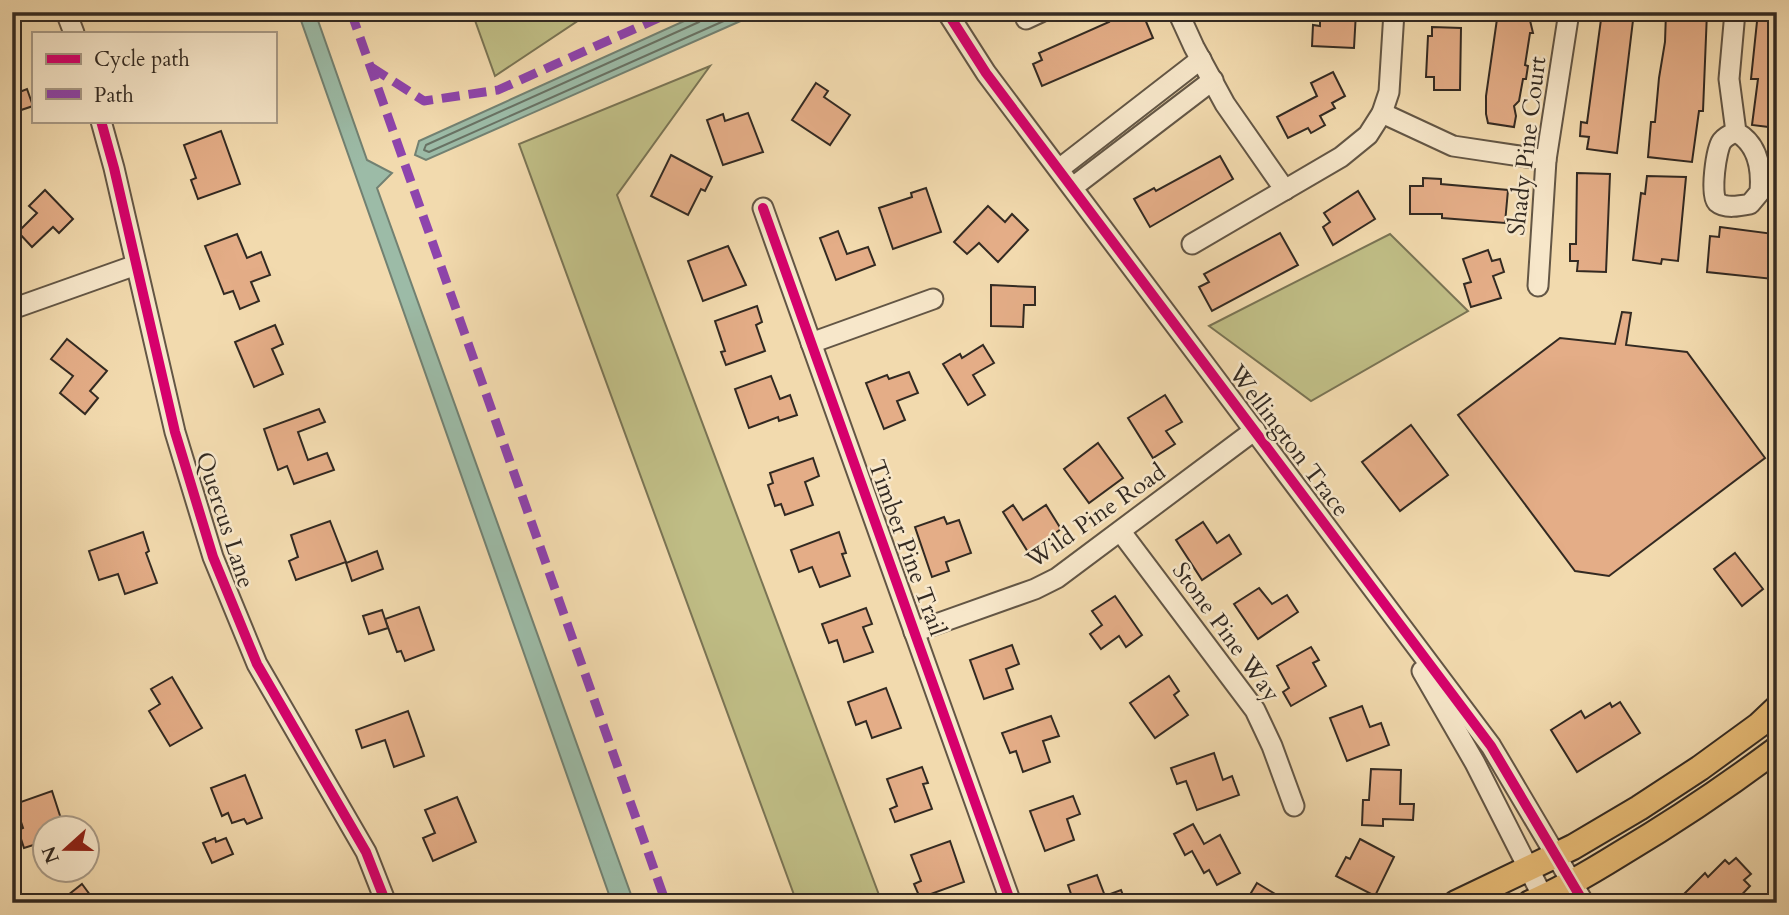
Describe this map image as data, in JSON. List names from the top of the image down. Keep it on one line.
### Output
{"streets":{"street":["Shady Pine Court","Wellington Trace","Wild Pine Road","Quercus Lane","Timber Pine Trail","Stone Pine Way"]},"crossings":[["Wellington Trace","Wild Pine Road"],["Wild Pine Road","Timber Pine Trail"],["Wild Pine Road","Stone Pine Way"]],"legend":["Cycle path","Path"],"north":"left"}
